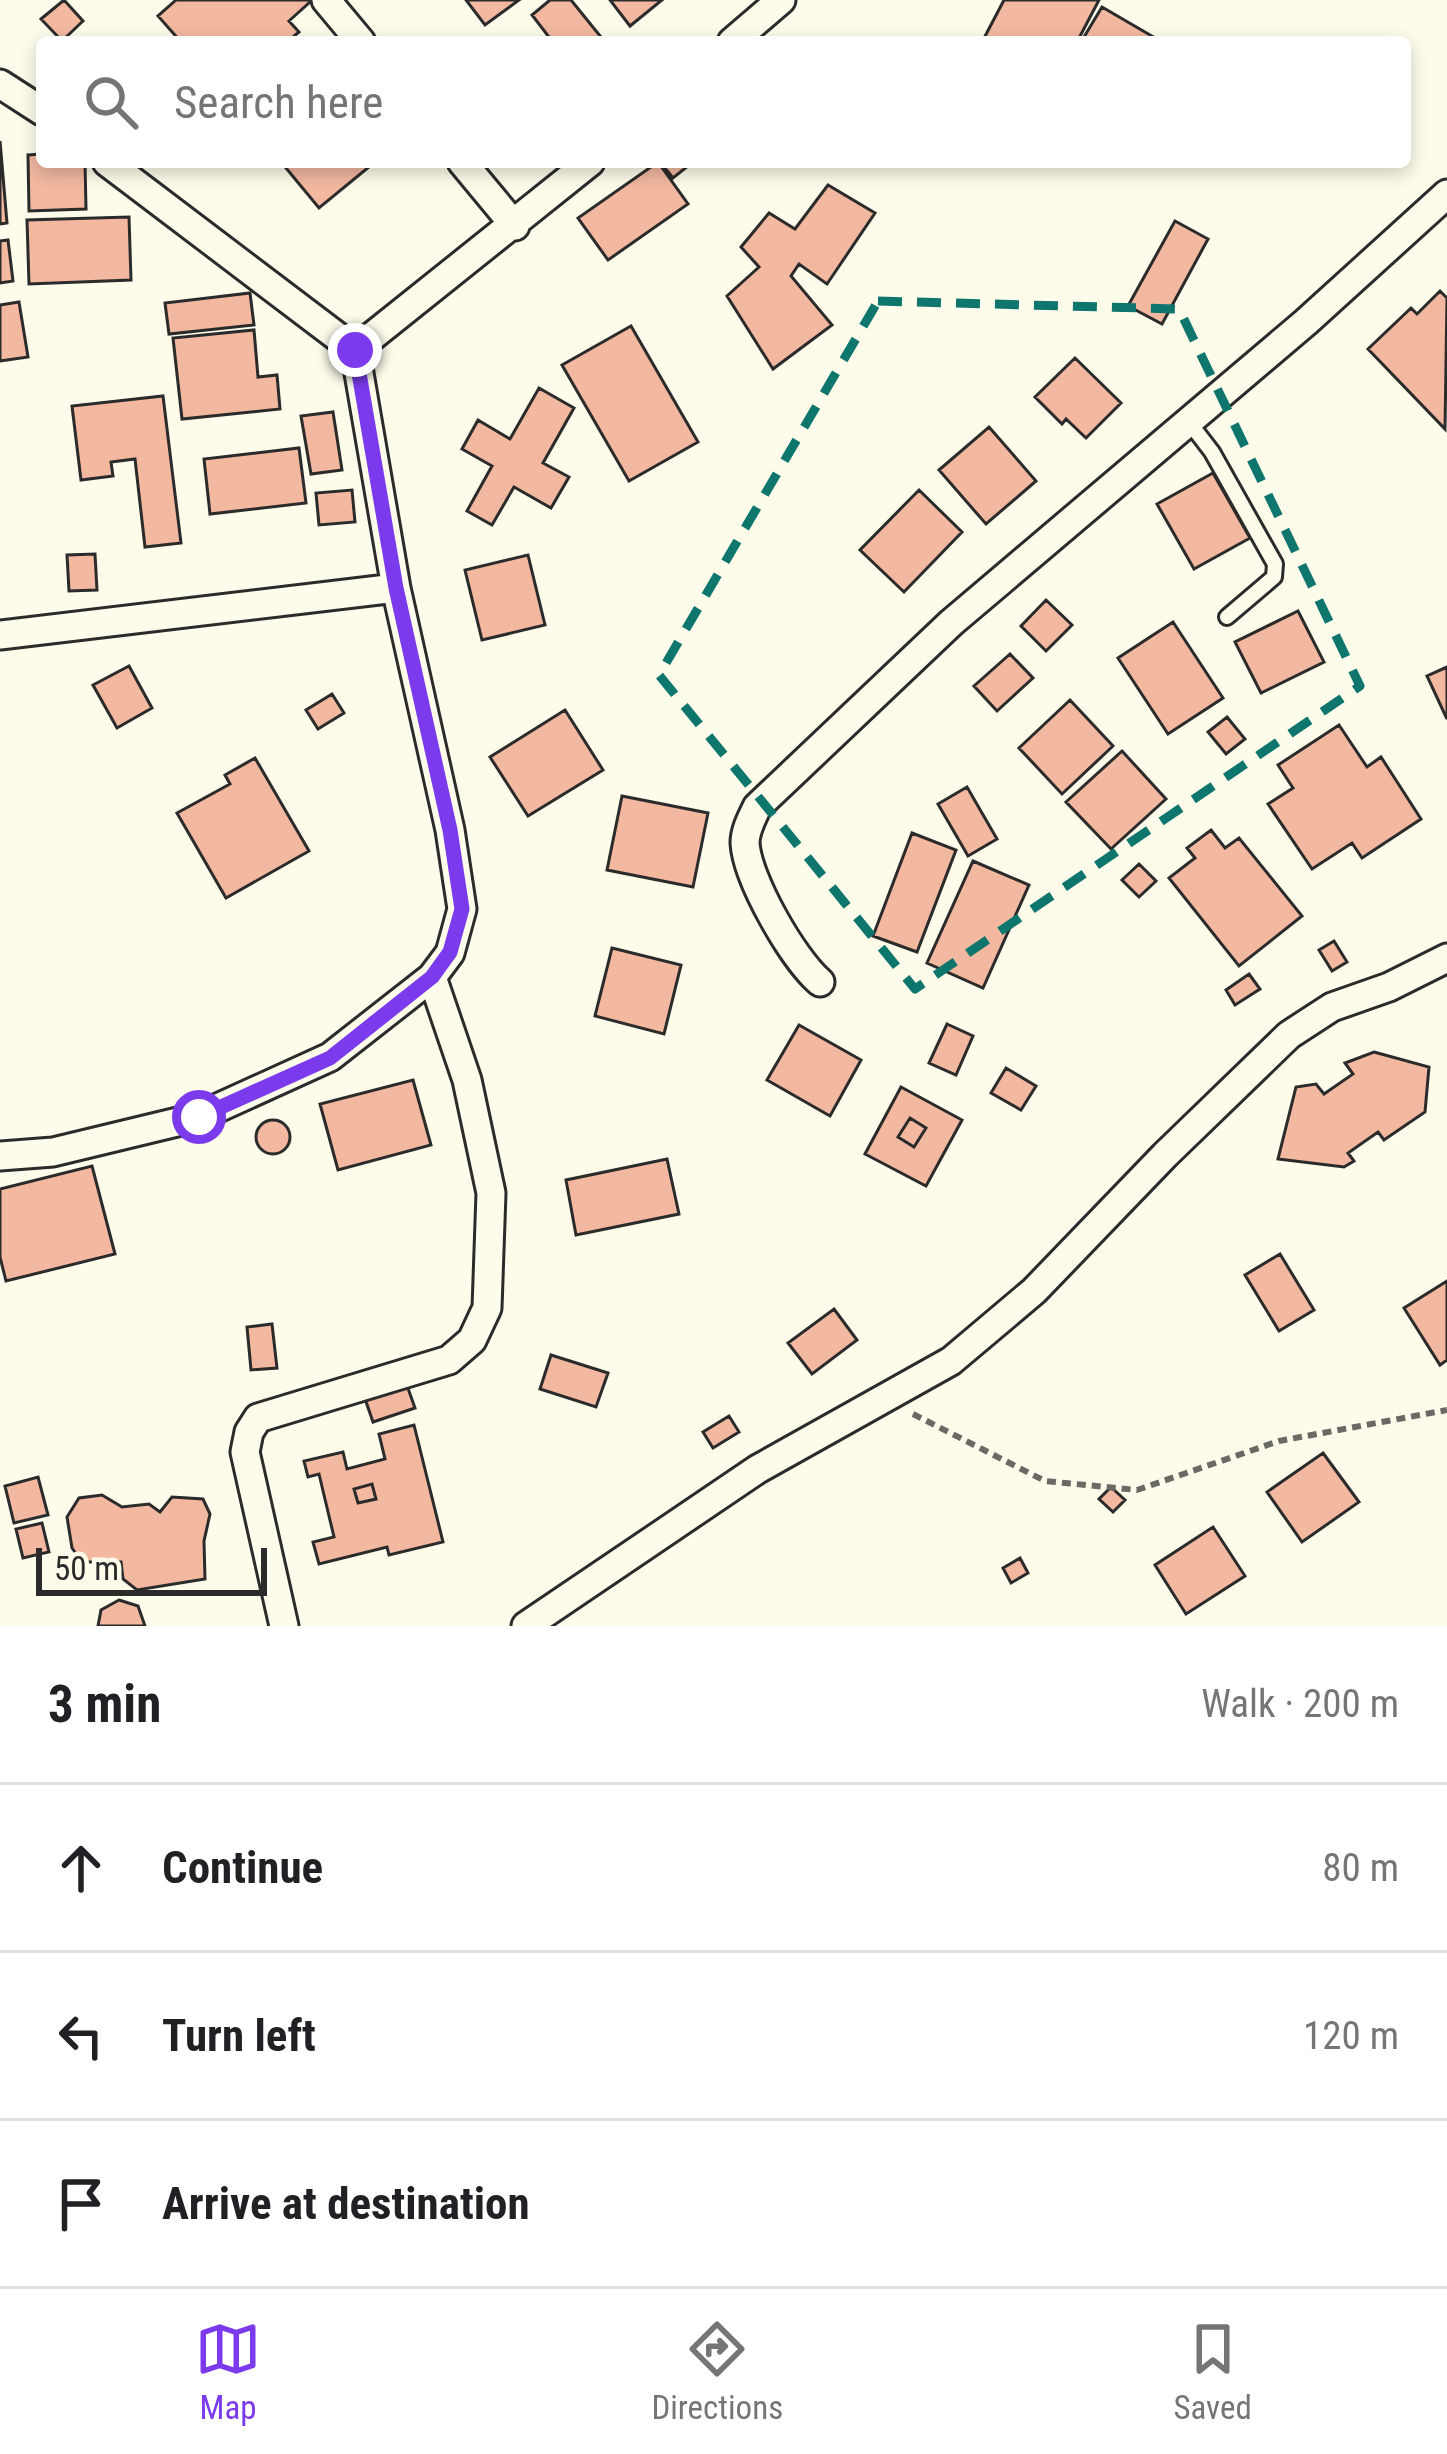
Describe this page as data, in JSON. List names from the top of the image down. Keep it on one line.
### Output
{"scale_bar":"50 m","page":{"search":"Search here","scale":"50 m","heading":["3 min","Walk · 200 m"],"list":[["Continue","80 m"],["Turn left","120 m"],"Arrive at destination"],"nav":["Map","Directions","Saved"]}}
